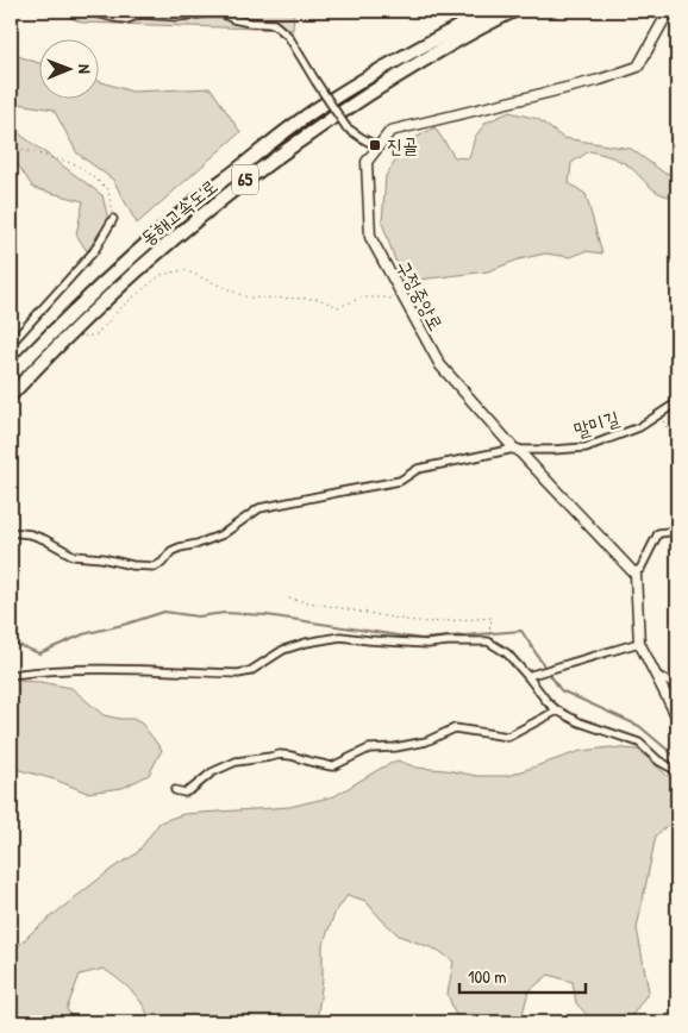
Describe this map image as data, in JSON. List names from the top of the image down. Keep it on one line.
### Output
{"streets":{"highway":["65","동해고속도로"],"street":["구정중앙로","말미길"]},"crossings":[["구정중앙로","말미길"]],"places":{"transit":["진골"]},"scale_bar":"100 m","north":"right"}
